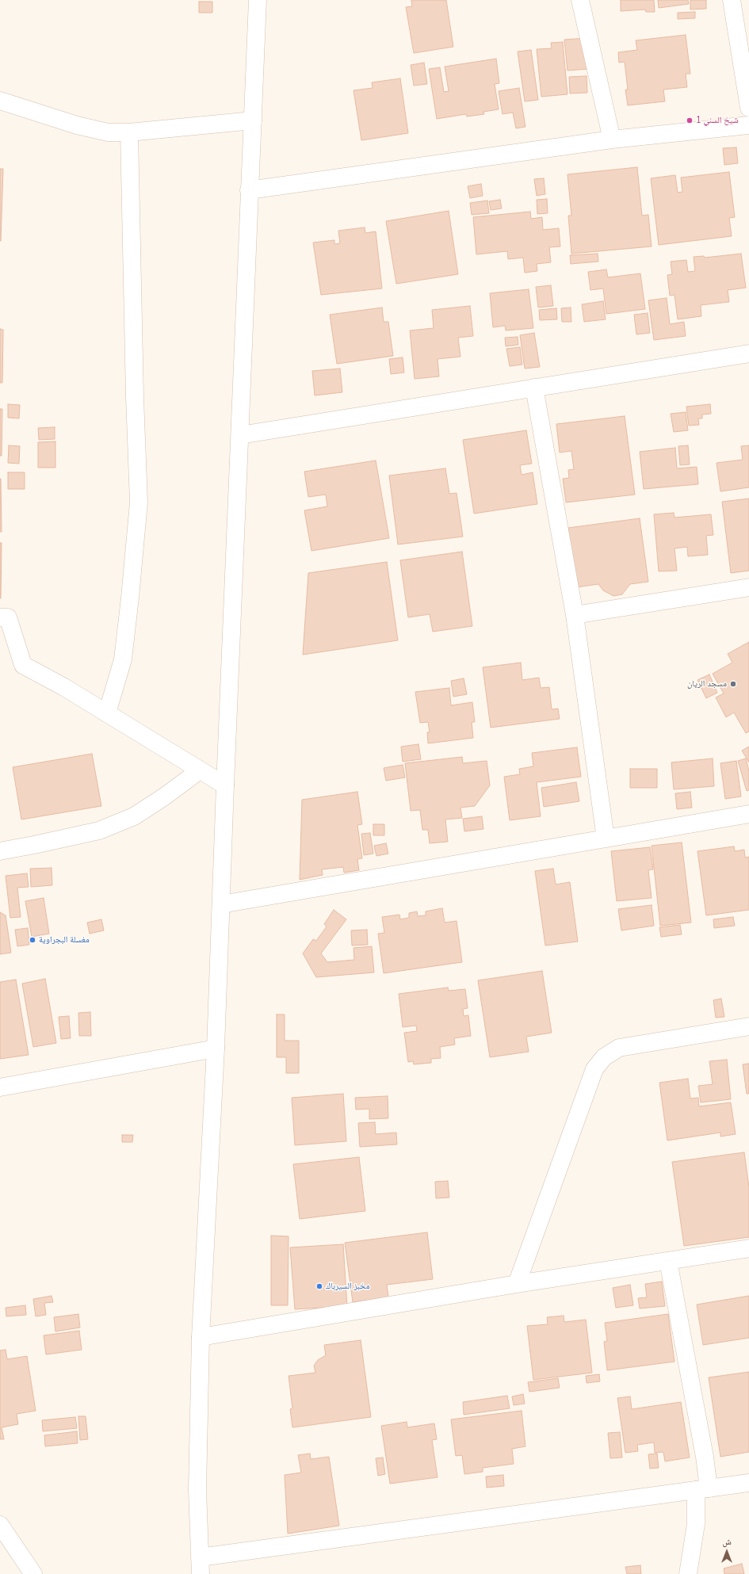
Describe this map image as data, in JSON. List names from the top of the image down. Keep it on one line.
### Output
{"places":["شيخ السني 1","مسجد الريان","مغسلة البجراوية","مخبز السيرباك"],"north":"top"}
